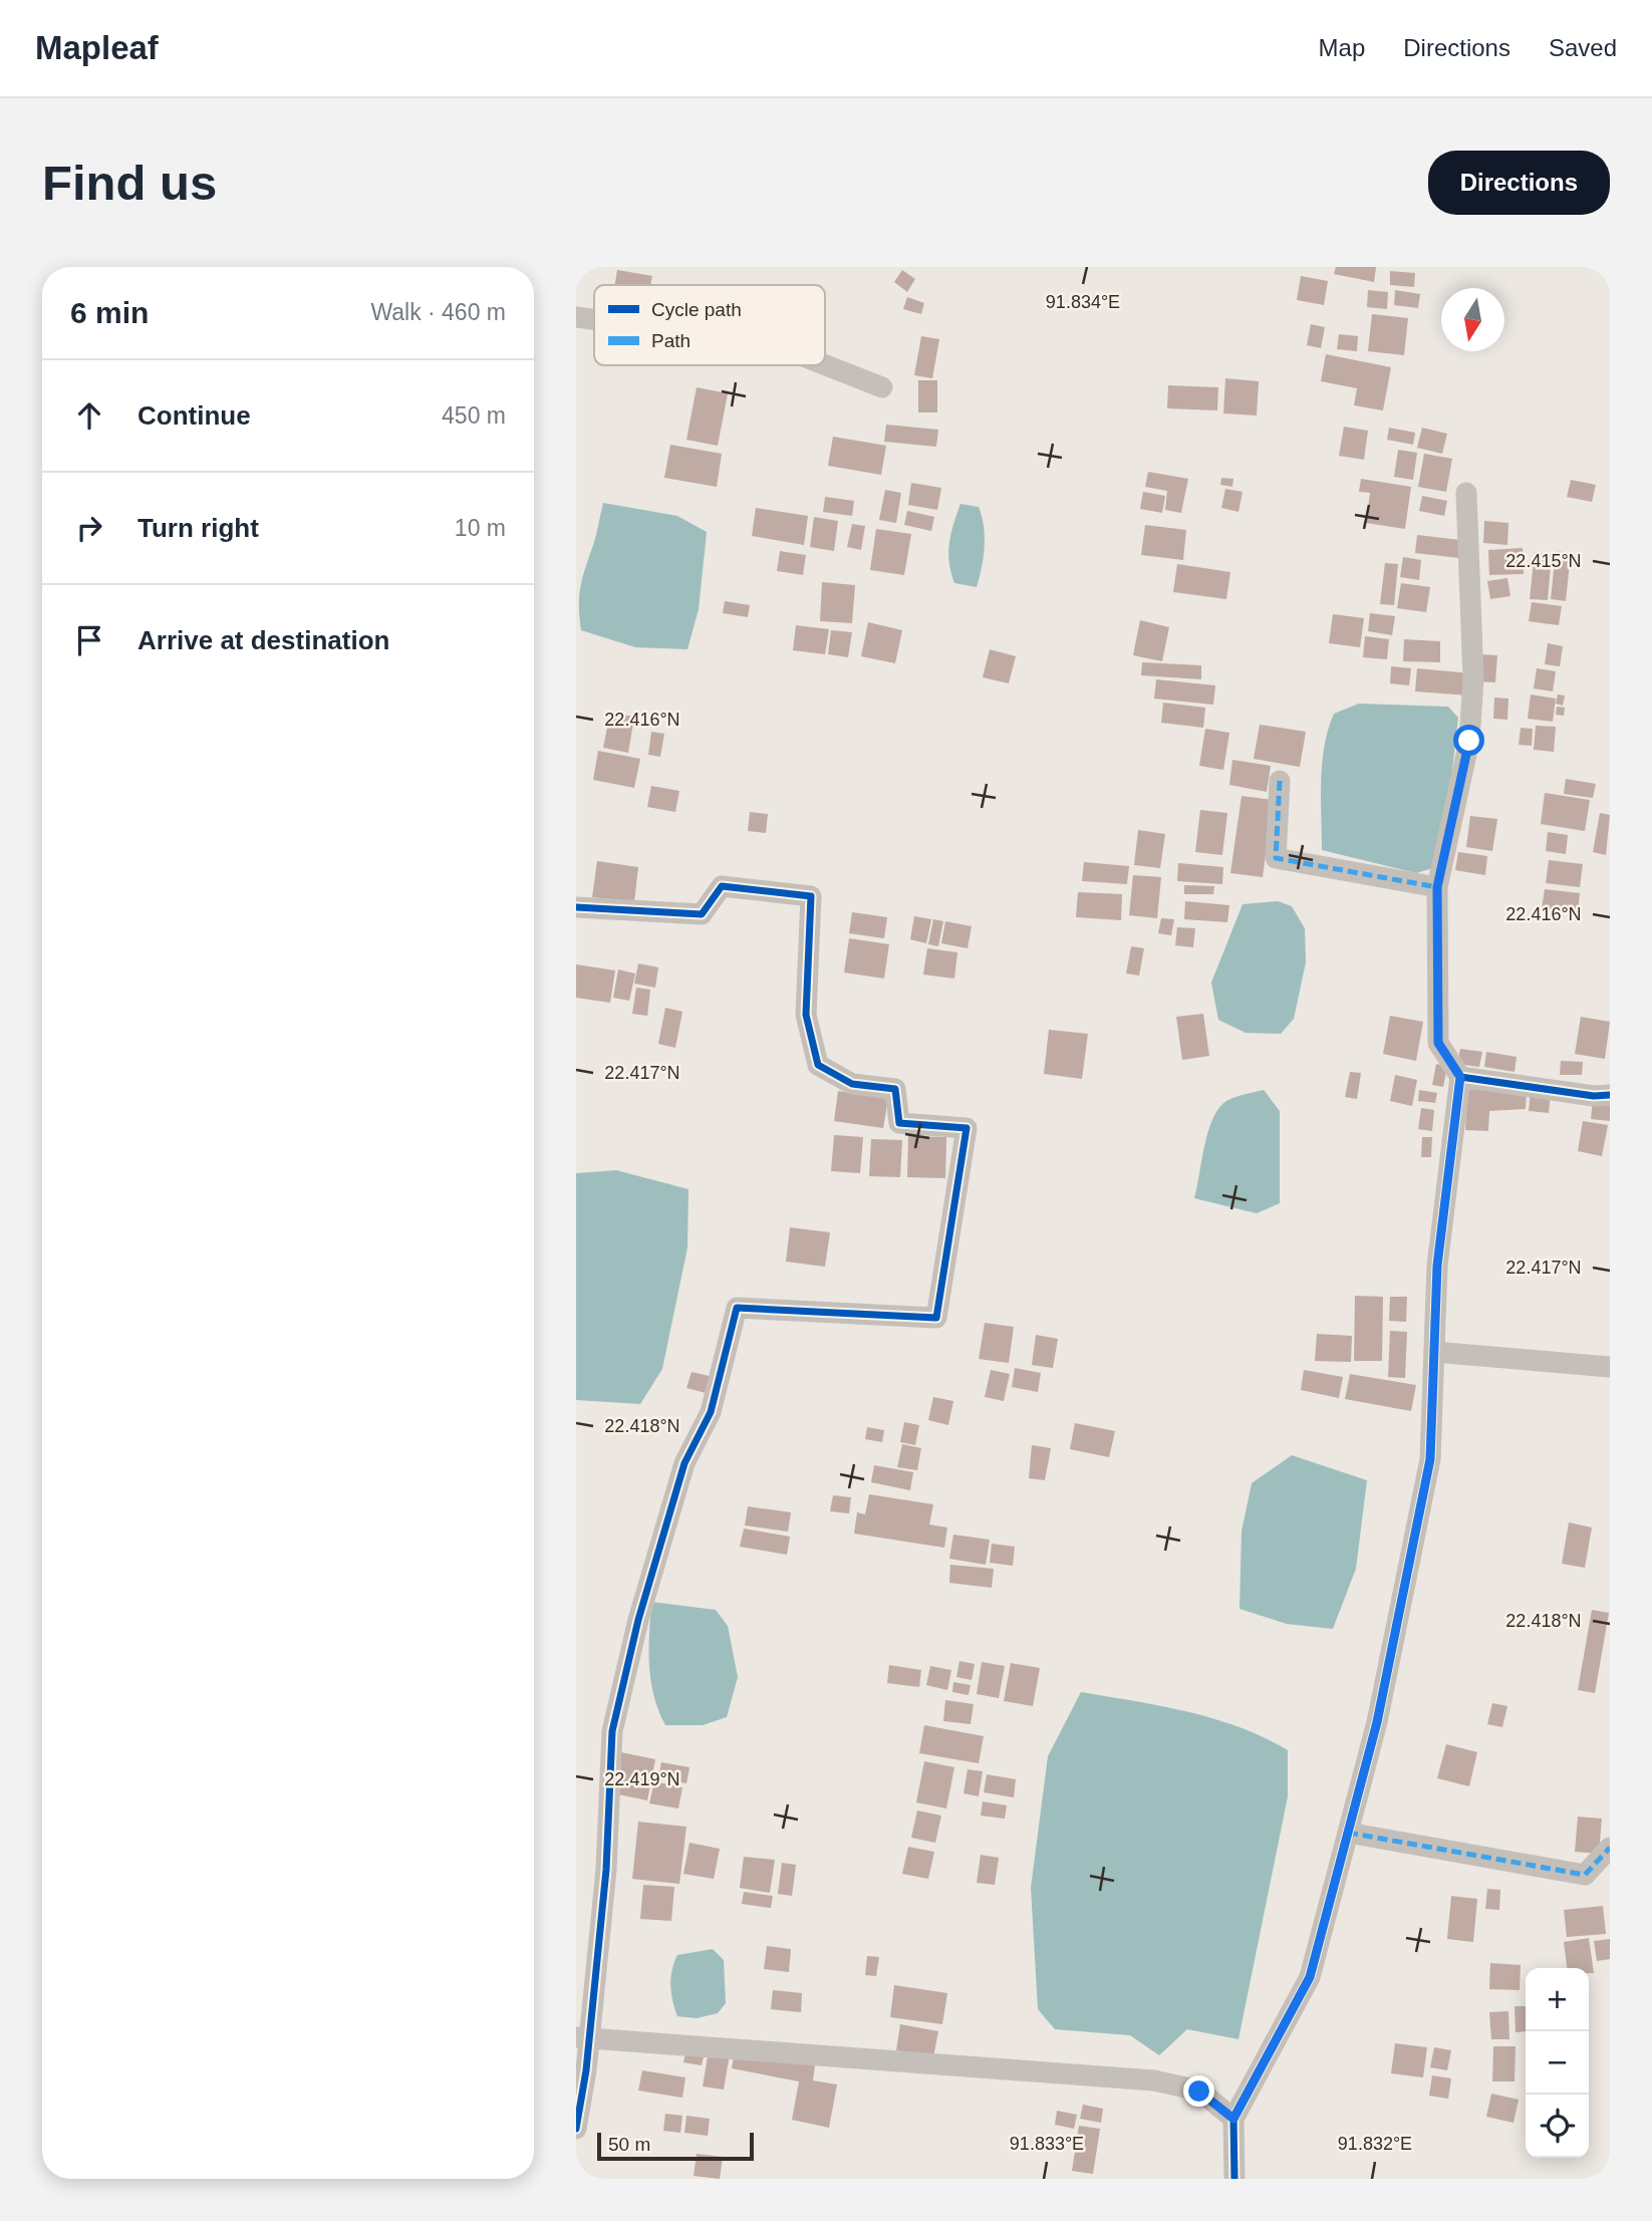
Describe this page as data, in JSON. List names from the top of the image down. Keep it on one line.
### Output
{"legend":["Cycle path","Path"],"scale_bar":"50 m","north":"bottom","page":{"header":"Mapleaf","nav":["Map","Directions","Saved"],"buttons":"Directions","title":"Find us","heading":["6 min","Walk · 460 m"],"list":[["Continue","450 m"],["Turn right","10 m"],"Arrive at destination"],"map_buttons":["+","−"],"scale":"50 m"},"coordinates":["91.834°E","22.415°N","22.416°N","22.417°N","22.418°N","22.419°N","91.833°E","91.832°E"]}
